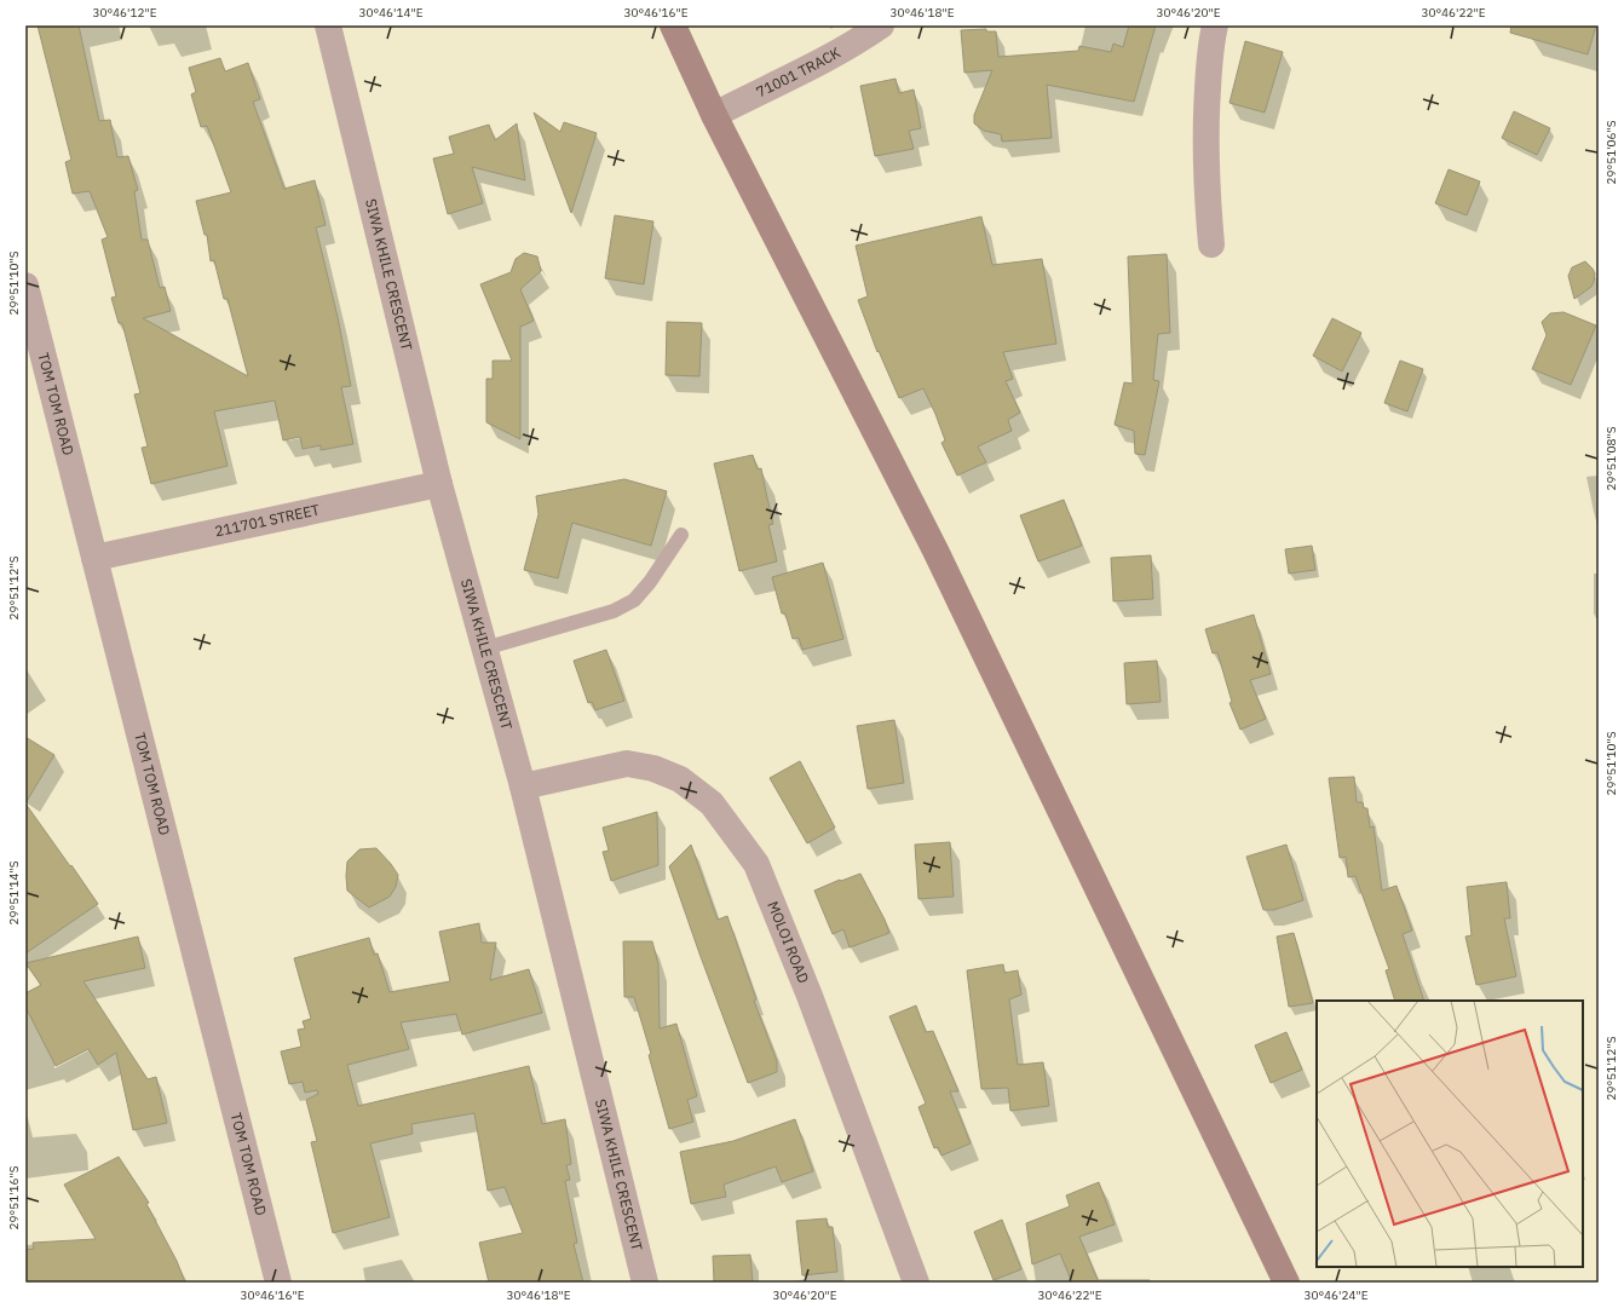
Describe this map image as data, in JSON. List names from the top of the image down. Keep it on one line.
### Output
{"streets":{"street":["71001 TRACK","SIWA KHILE CRESCENT","TOM TOM ROAD","211701 STREET","MOLOI ROAD"]},"crossings":[["SIWA KHILE CRESCENT","211701 STREET"],["SIWA KHILE CRESCENT","MOLOI ROAD"],["TOM TOM ROAD","211701 STREET"]],"coordinates":["30°46'12\"E","30°46'14\"E","30°46'16\"E","30°46'18\"E","30°46'20\"E","30°46'22\"E","29°51'06\"S","29°51'10\"S","29°51'08\"S","29°51'12\"S","29°51'14\"S","29°51'16\"S","30°46'24\"E"]}
